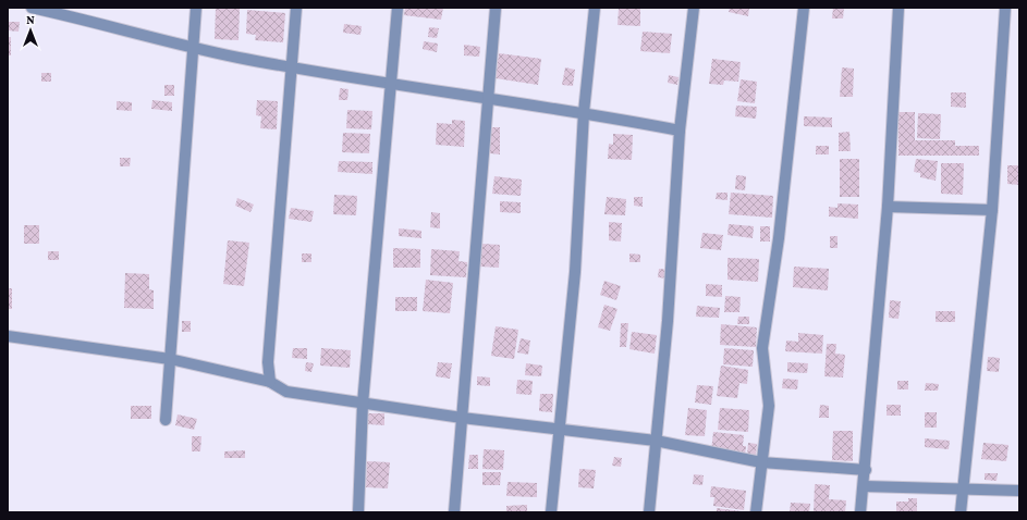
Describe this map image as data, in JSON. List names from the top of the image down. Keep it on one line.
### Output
{"north":"top"}
